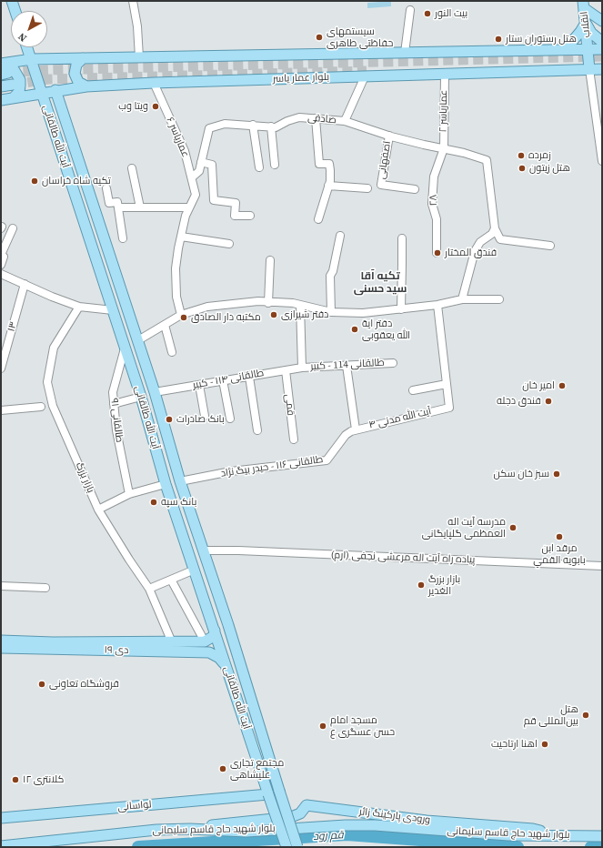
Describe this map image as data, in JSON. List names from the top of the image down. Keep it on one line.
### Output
{"streets":{"main road":["انقلاب","بلوار عمار یاسر","آیت الله طالقانی","۱۹ دی","لواسانی","ورودی پارکینگ زائر","بلوار شهید حاج قاسم سلیمانی"],"street":["عماریاسر ۲","صادقی","عماریاسر ۶","اصفهانی","۲۸","۱۳","طالقانی 114 - کبیر","طالقانی ۱۱۴ - کبیر","قمی","۴ آیت الله مدنی","طالقانی ۹۱","طالقانی ۱۱۶ - حیدر بیگ نژاد","بازار بزرگ","پیاده راه آیت اله مرعشی نجفی (ارم)"]},"crossings":[["انقلاب","بلوار عمار یاسر"],["بلوار عمار یاسر","عماریاسر ۲"],["بلوار عمار یاسر","آیت الله طالقانی"],["بلوار عمار یاسر","عماریاسر ۶"],["عماریاسر ۲","صادقی"],["عماریاسر ۲","۲۸"],["صادقی","عماریاسر ۶"],["صادقی","اصفهانی"],["صادقی","۲۸"],["آیت الله طالقانی","طالقانی ۱۱۴ - کبیر"],["آیت الله طالقانی","طالقانی ۹۱"],["آیت الله طالقانی","طالقانی ۱۱۶ - حیدر بیگ نژاد"],["آیت الله طالقانی","پیاده راه آیت اله مرعشی نجفی (ارم)"],["آیت الله طالقانی","۱۹ دی"],["آیت الله طالقانی","لواسانی"],["طالقانی 114 - کبیر","طالقانی ۱۱۴ - کبیر"],["طالقانی ۱۱۴ - کبیر","قمی"],["۴ آیت الله مدنی","طالقانی ۱۱۶ - حیدر بیگ نژاد"],["بازار بزرگ","۱۹ دی"],["ورودی پارکینگ زائر","بلوار شهید حاج قاسم سلیمانی"]],"districts":["تکیه آقا سید حسنی"],"water":["قم رود"],"places":["بیت النور","سیستمهای حفاظتی طاهری","هتل رستوران ستار","ویتا وب","زمرده","هتل زیتون","تکیه شاه خراسان","فندق المختار","دفتر شیرازی","مکتبه دار الصادق","دفتر ایة الله یعقوبی","امیر خان","فندق دجله","بانک صادرات","سبز خان سکن","بانک سپه","مدرسه آیت اله العمظمی گلپایگانی","مرقد ابن بابويه القمي","بازار بزرگ الغدیر","فروشگاه تعاونی","هتل بین‌المللی قم","مسجد امام حسن عسگری ع","اهنا ارتاحیت","مجتمع تجاری علیشاهی","کلانتری ۱۲"],"north":"bottom left"}
